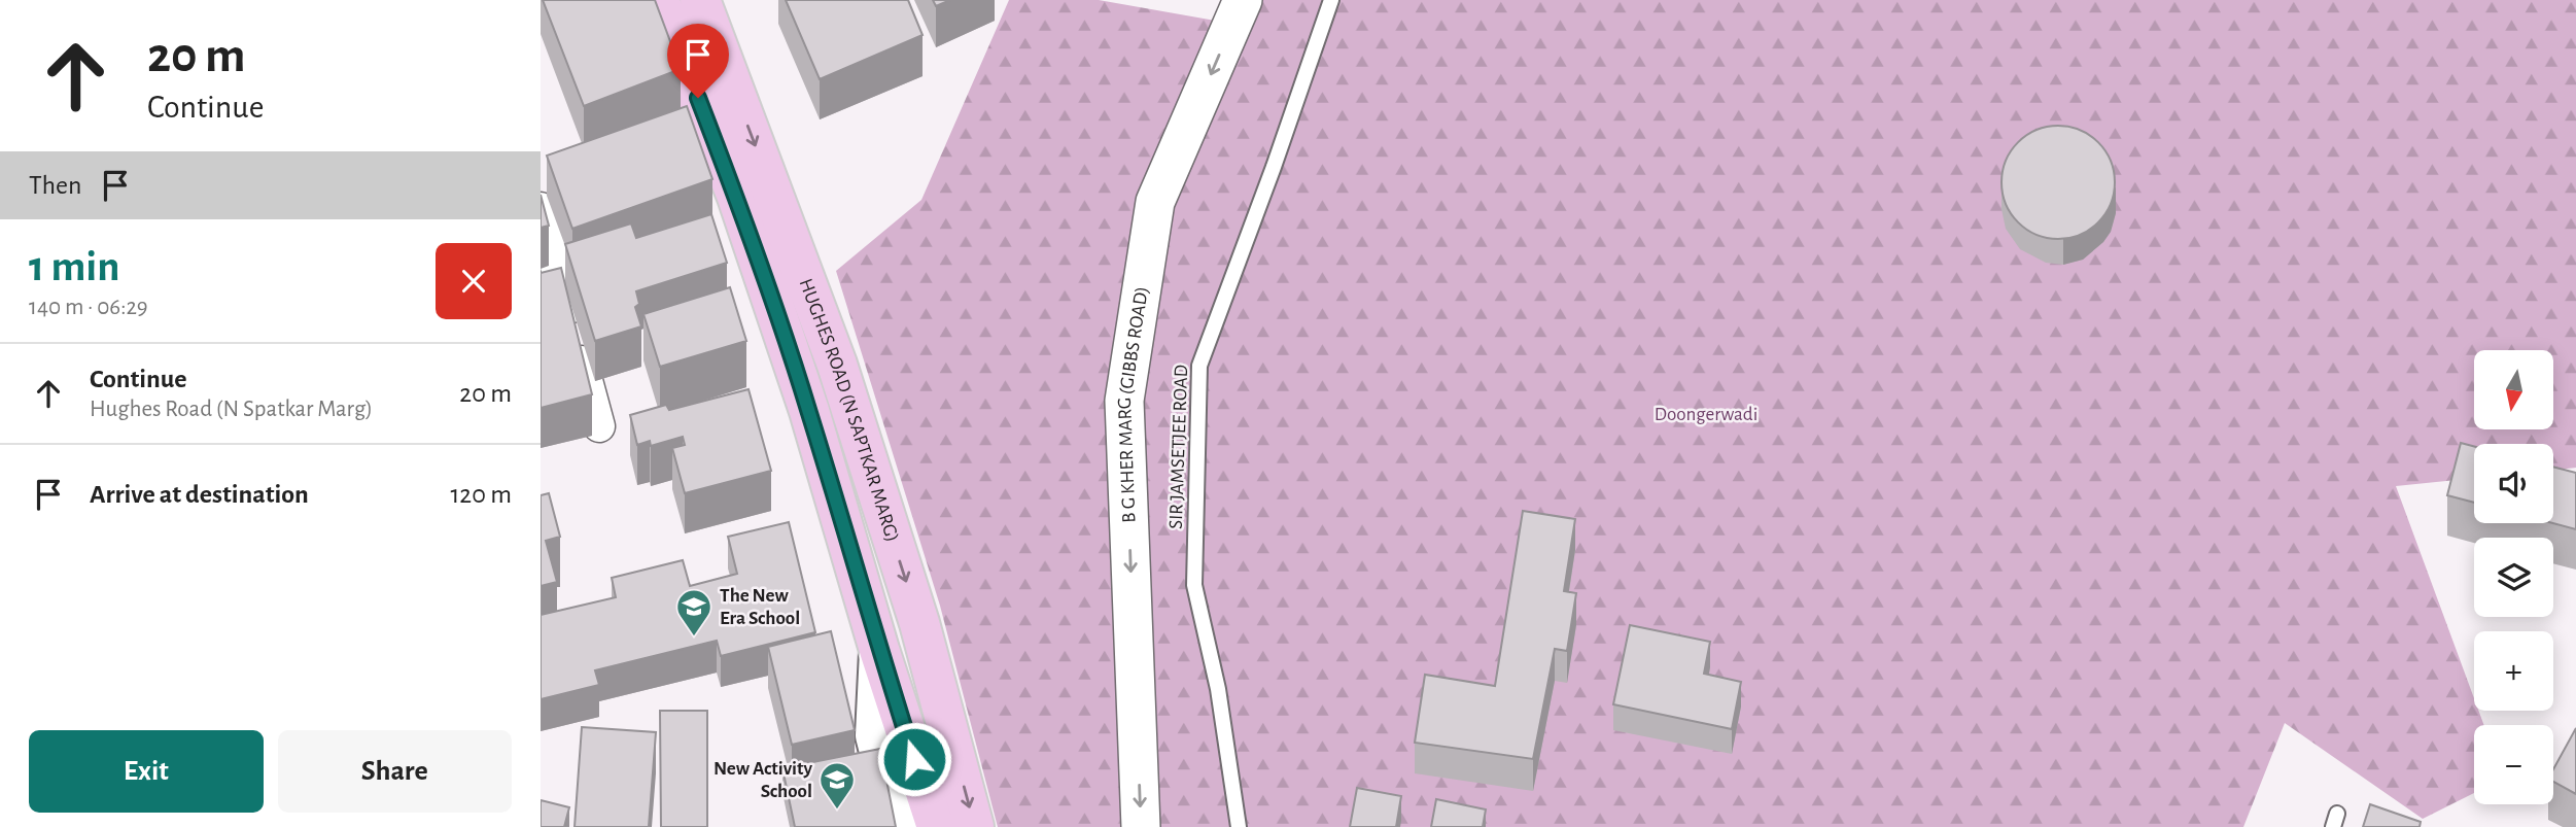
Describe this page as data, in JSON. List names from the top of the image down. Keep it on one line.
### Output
{"streets":{"main road":["HUGHES ROAD (N SAPTKAR MARG)"],"street":["B G KHER MARG (GIBBS ROAD)"],"lane":["SIR JAMSETJEE ROAD"]},"one_way":["B G KHER MARG (GIBBS ROAD)"],"parks":["Doongerwadi"],"places":{"school or university":["The New Era School","New Activity School"]},"north":"bottom","page":{"turn":["20 m","Continue"],"then":"Then","heading":["1 min","140 m · 06:29"],"list":[{"name":"Continue","note":"Hughes Road (N Spatkar Marg)","value":"20 m"},{"name":"Arrive at destination","value":"120 m"}],"map_buttons":["+","−"],"buttons":["Exit","Share"]}}
